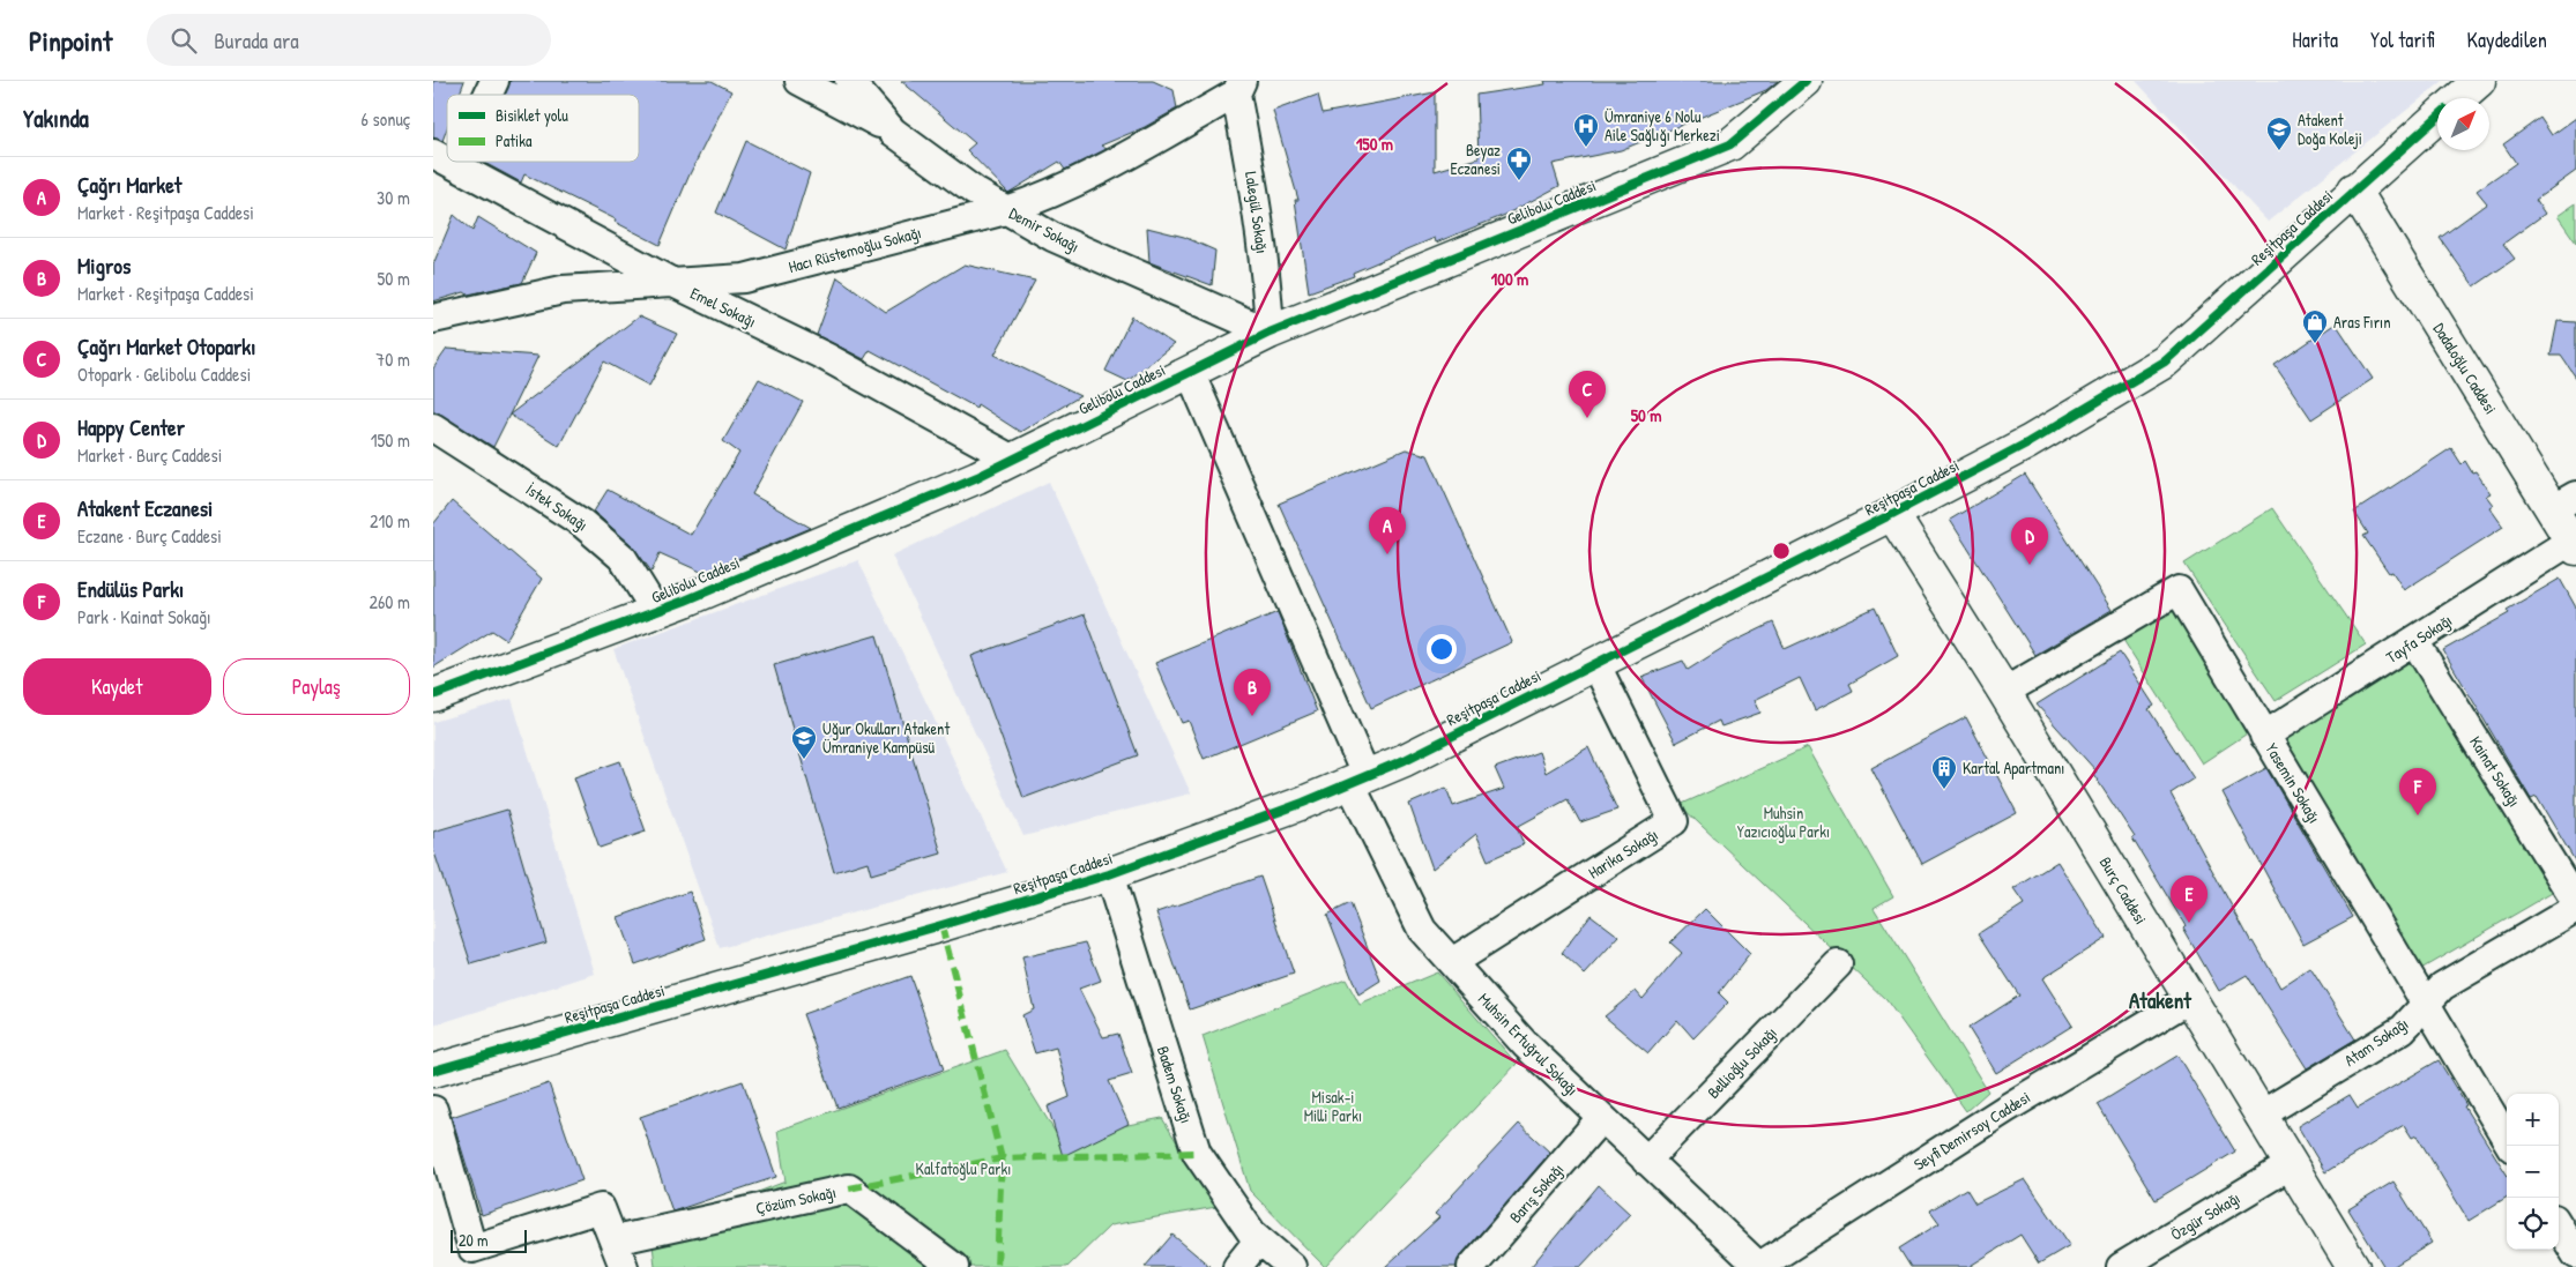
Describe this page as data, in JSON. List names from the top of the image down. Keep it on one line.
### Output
{"streets":{"street":["Gelibolu Caddesi","Lalegül Sokağı","Reşitpaşa Caddesi","Demir Sokağı","Hacı Rüstemoğlu Sokağı","Emel Sokağı","Dadaloğlu Caddesi","İstek Sokağı","Tayfa Sokağı","Kainat Sokağı","Yasemin Sokağı","Harika Sokağı","Burç Caddesi","Atam Sokağı","Muhsin Ertuğrul Sokağı","Bellioğlu Sokağı","Badem Sokağı","Seyfi Demirsoy Caddesi","Barış Sokağı","Çözüm Sokağı","Özgür Sokağı"]},"crossings":[["Gelibolu Caddesi","Lalegül Sokağı"],["Gelibolu Caddesi","Demir Sokağı"],["Gelibolu Caddesi","Emel Sokağı"],["Gelibolu Caddesi","İstek Sokağı"],["Gelibolu Caddesi","Muhsin Ertuğrul Sokağı"],["Lalegül Sokağı","Demir Sokağı"],["Lalegül Sokağı","Hacı Rüstemoğlu Sokağı"],["Reşitpaşa Caddesi","Dadaloğlu Caddesi"],["Reşitpaşa Caddesi","Harika Sokağı"],["Reşitpaşa Caddesi","Burç Caddesi"],["Reşitpaşa Caddesi","Muhsin Ertuğrul Sokağı"],["Reşitpaşa Caddesi","Badem Sokağı"],["Demir Sokağı","Hacı Rüstemoğlu Sokağı"],["Hacı Rüstemoğlu Sokağı","Emel Sokağı"],["Dadaloğlu Caddesi","Tayfa Sokağı"],["Tayfa Sokağı","Kainat Sokağı"],["Tayfa Sokağı","Yasemin Sokağı"],["Yasemin Sokağı","Burç Caddesi"],["Yasemin Sokağı","Atam Sokağı"],["Harika Sokağı","Muhsin Ertuğrul Sokağı"],["Burç Caddesi","Atam Sokağı"],["Burç Caddesi","Seyfi Demirsoy Caddesi"],["Burç Caddesi","Özgür Sokağı"],["Muhsin Ertuğrul Sokağı","Bellioğlu Sokağı"],["Muhsin Ertuğrul Sokağı","Seyfi Demirsoy Caddesi"],["Muhsin Ertuğrul Sokağı","Barış Sokağı"]],"districts":["Atakent"],"parks":["Muhsin Yazıcıoğlu Parkı","Misak-i Milli Parkı","Kalfatoğlu Parkı"],"places":{"hospital":["Ümraniye 6 Nolu Aile Sağlığı Merkezi"],"school or university":["Atakent Doğa Koleji","Uğur Okulları Atakent Ümraniye Kampüsü"],"pharmacy":["Beyaz Eczanesi"],"shop":["Aras Fırın"],"building":["Kartal Apartmanı"]},"legend":["Bisiklet yolu","Patika"],"scale_bar":"20 m","north":"top right","page":{"header":"Pinpoint","search":"Burada ara","nav":["Harita","Yol tarifi","Kaydedilen"],"heading":["Yakında","6 sonuç"],"list":[{"mark":"A","name":"Çağrı Market","note":"Market · Reşitpaşa Caddesi","value":"30 m"},{"mark":"B","name":"Migros","note":"Market · Reşitpaşa Caddesi","value":"50 m"},{"mark":"C","name":"Çağrı Market Otoparkı","note":"Otopark · Gelibolu Caddesi","value":"70 m"},{"mark":"D","name":"Happy Center","note":"Market · Burç Caddesi","value":"150 m"},{"mark":"E","name":"Atakent Eczanesi","note":"Eczane · Burç Caddesi","value":"210 m"},{"mark":"F","name":"Endülüs Parkı","note":"Park · Kainat Sokağı","value":"260 m"}],"pins":["C","A","D","B","F","E"],"buttons":["Kaydet","Paylaş"],"map_buttons":["+","−"],"scale":"20 m"},"rings":["150 m","100 m","50 m"]}
